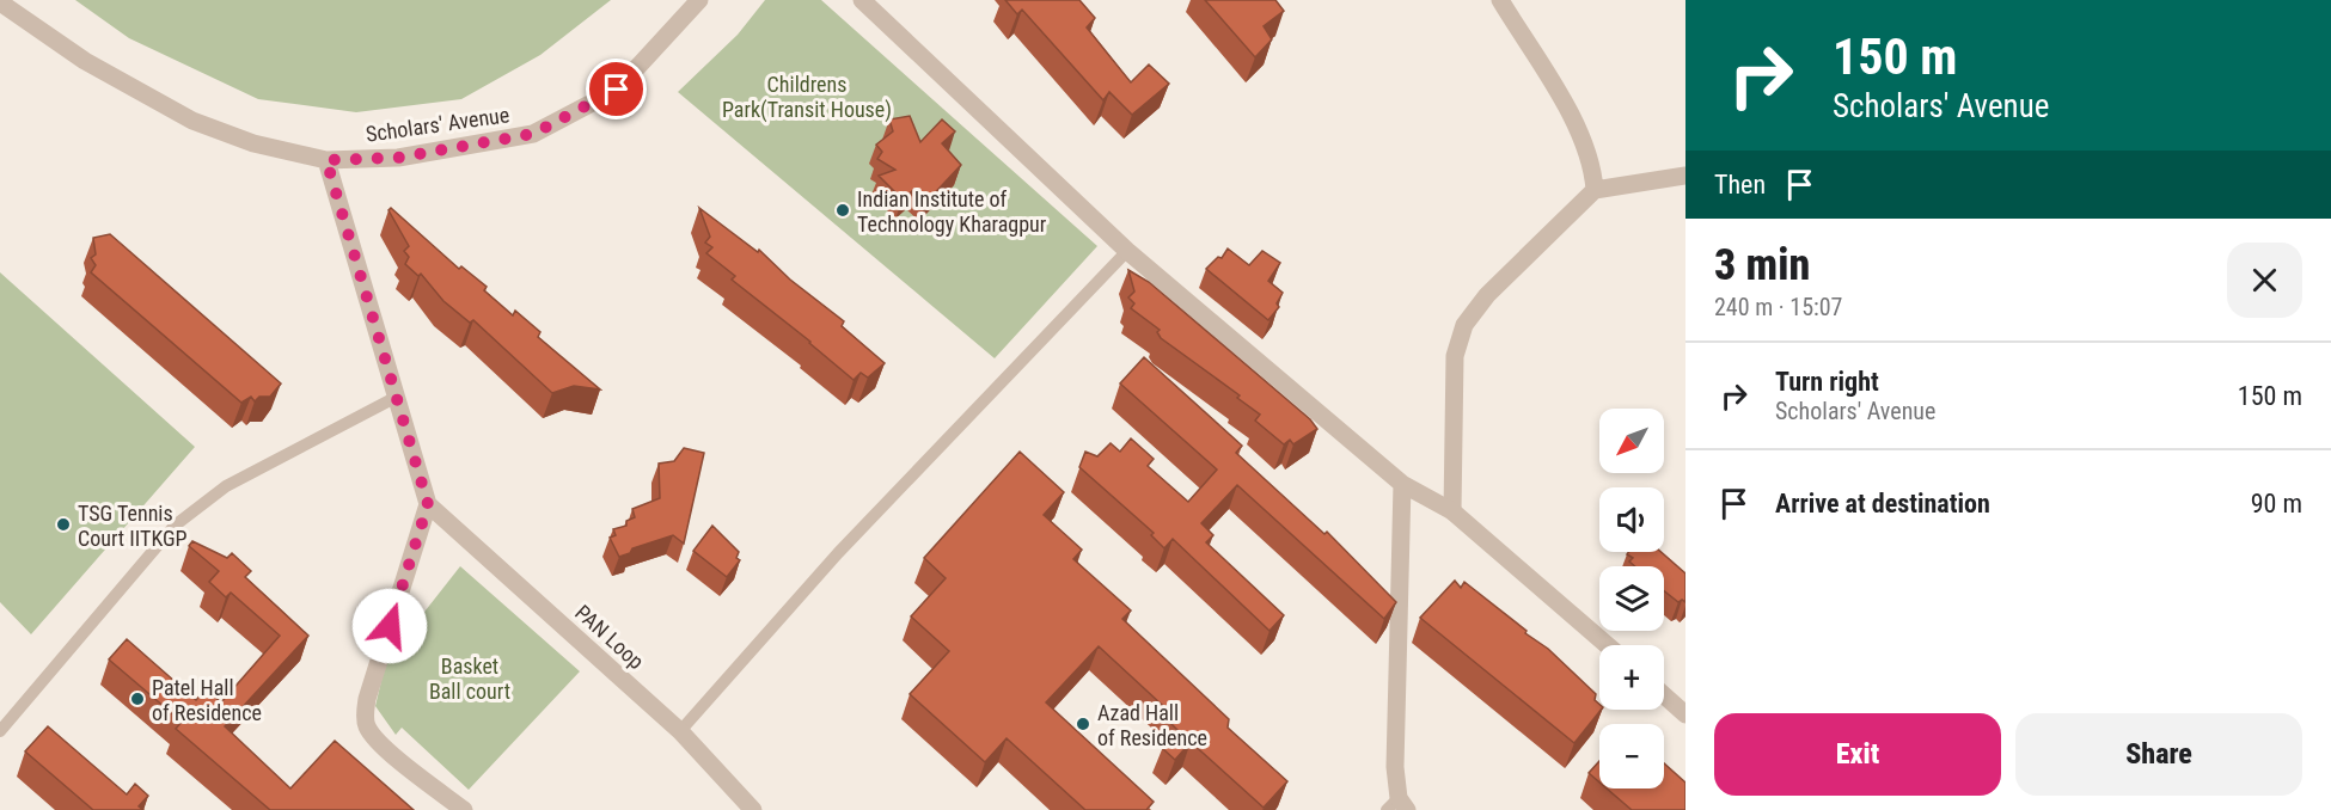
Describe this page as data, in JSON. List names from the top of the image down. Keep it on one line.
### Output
{"streets":{"street":["Scholars' Avenue","PAN Loop"]},"parks":["Childrens Park(Transit House)","Basket Ball court"],"places":["Indian Institute of Technology Kharagpur","TSG Tennis Court IITKGP","Patel Hall of Residence","Azad Hall of Residence"],"north":"bottom left","page":{"turn":["150 m","Scholars' Avenue"],"then":"Then","heading":["3 min","240 m · 15:07"],"list":[{"name":"Turn right","note":"Scholars' Avenue","value":"150 m"},{"name":"Arrive at destination","value":"90 m"}],"map_buttons":["+","−"],"buttons":["Exit","Share"]}}
